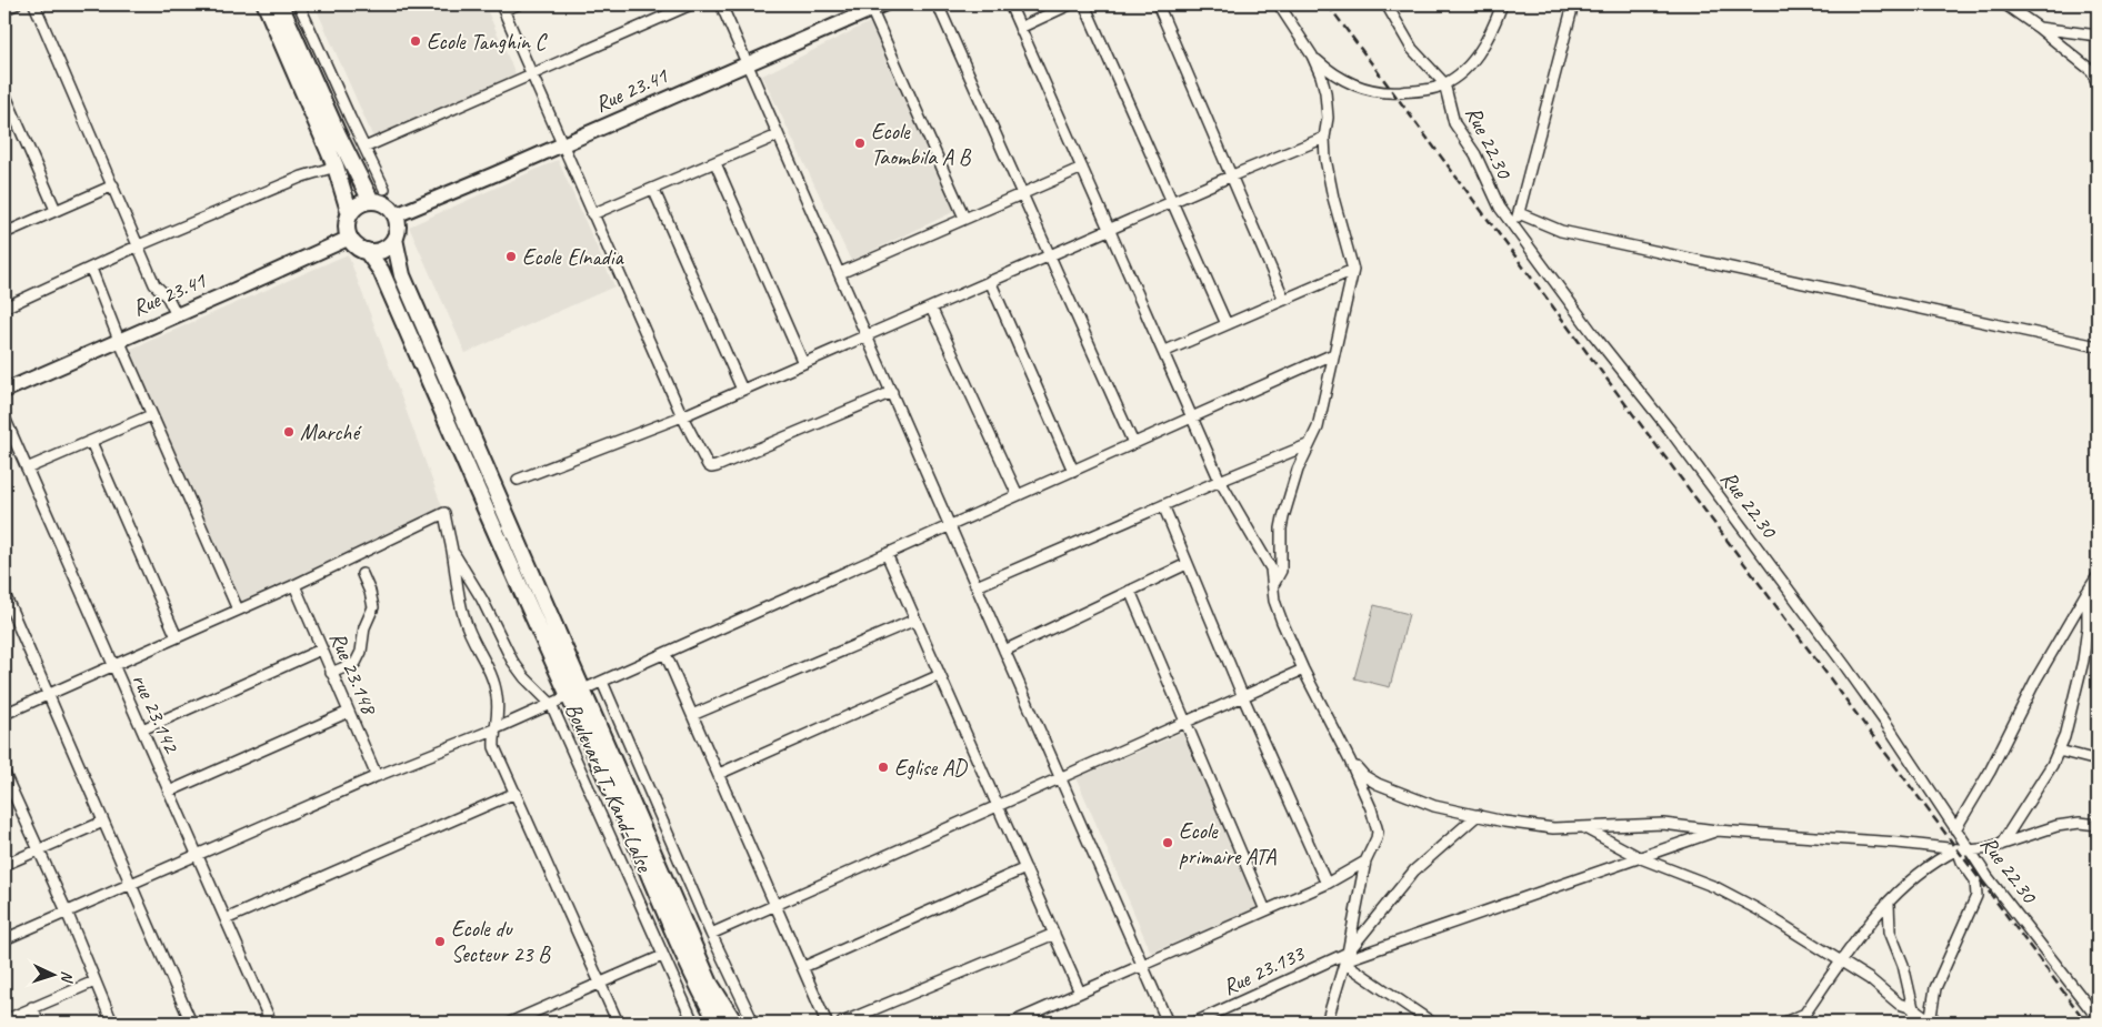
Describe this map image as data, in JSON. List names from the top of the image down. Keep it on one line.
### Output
{"streets":{"street":["Rue 23.41","Rue 22.30","Rue 23.148","rue 23.142","Boulevard T. Kand-Lalse","Rue 23.133"]},"places":["Ecole Tanghin C","Ecole Taombila A B","Ecole Elnadia","Marché","Eglise AD","Ecole primaire ATA","Ecole du Secteur 23 B"],"north":"right"}
